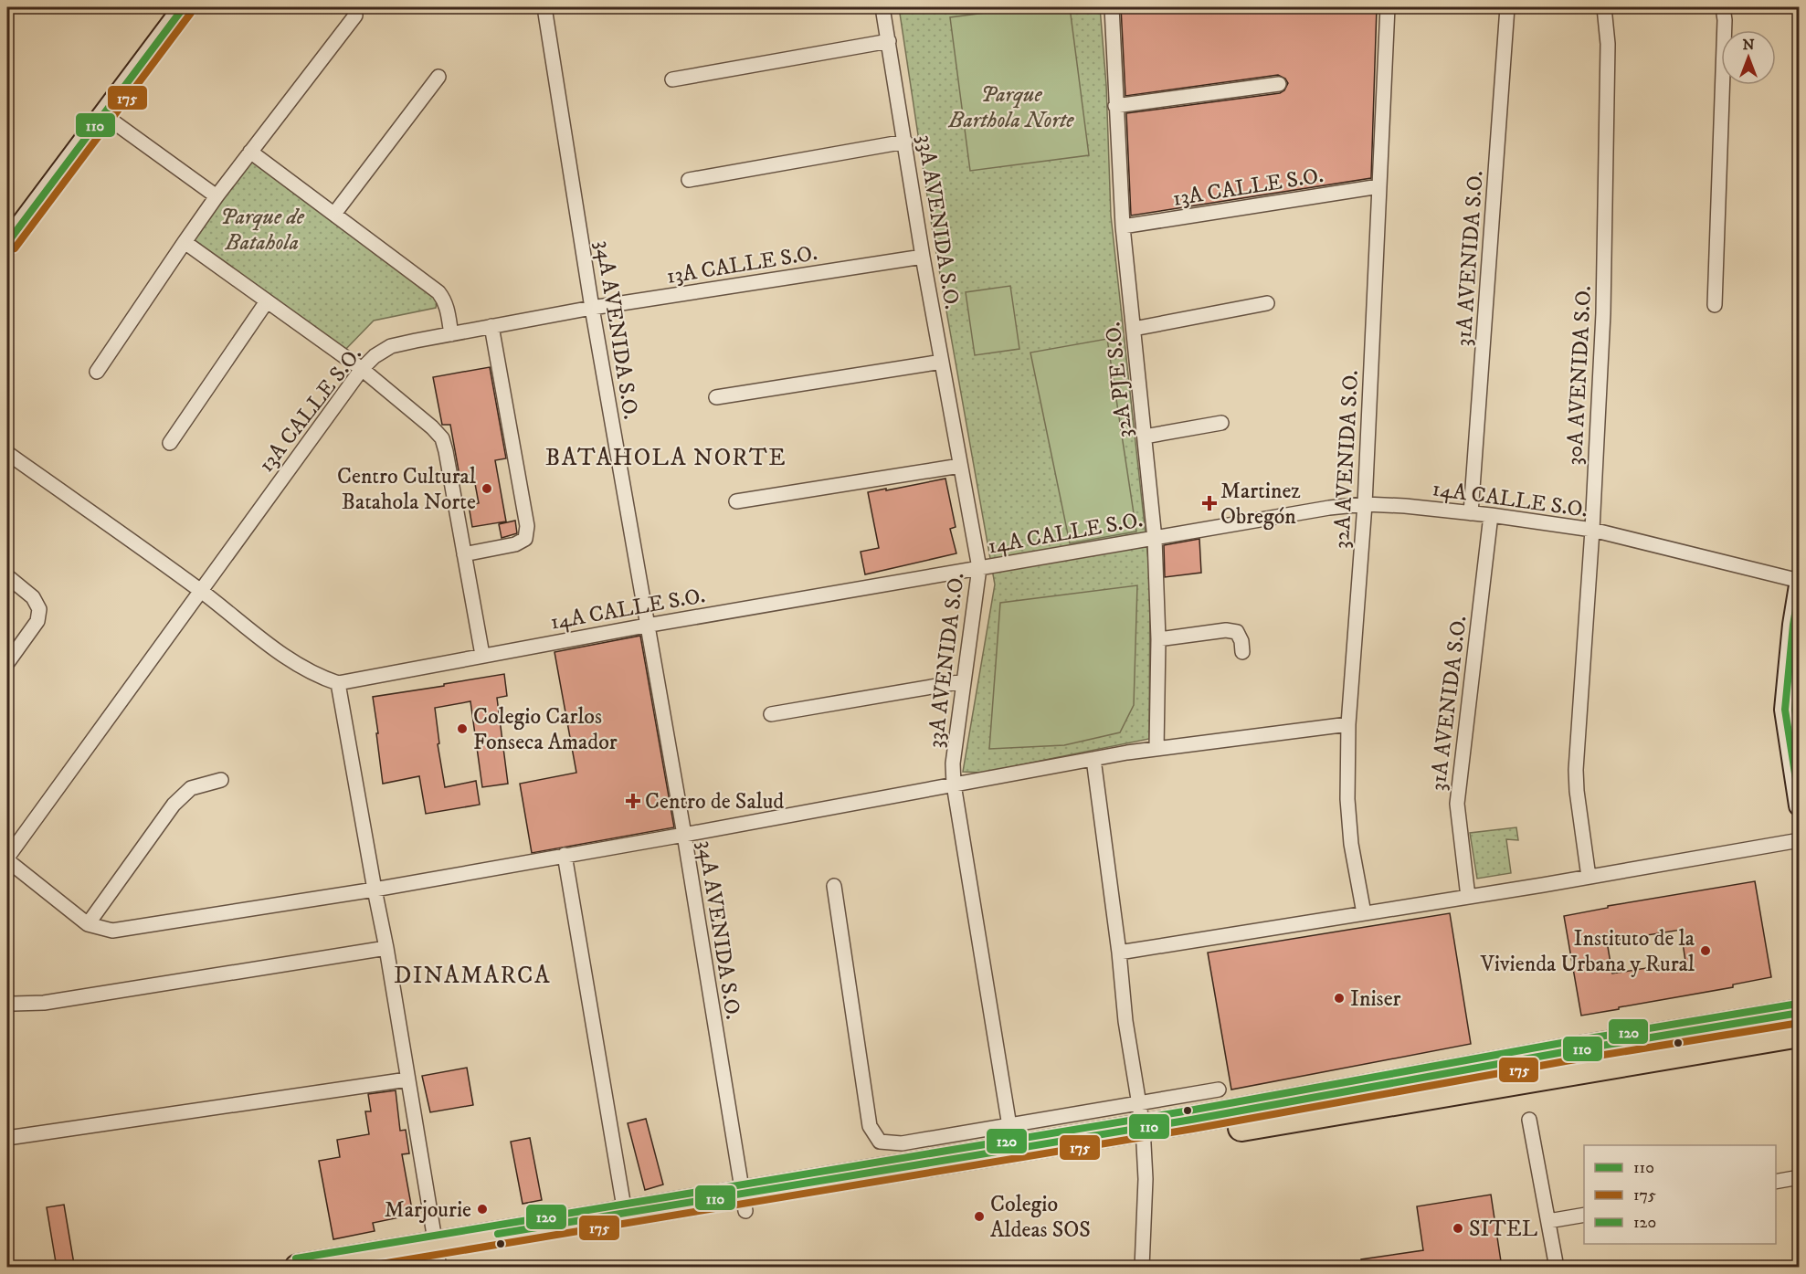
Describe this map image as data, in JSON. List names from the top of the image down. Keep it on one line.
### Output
{"streets":{"street":["13A CALLE S.O.","33A AVENIDA S.O.","31A AVENIDA S.O.","34A AVENIDA S.O.","30A AVENIDA S.O.","32A PJE S.O.","32A AVENIDA S.O.","14A CALLE S.O."]},"crossings":[["13A CALLE S.O.","33A AVENIDA S.O."],["13A CALLE S.O.","34A AVENIDA S.O."],["13A CALLE S.O.","32A PJE S.O."],["13A CALLE S.O.","32A AVENIDA S.O."],["33A AVENIDA S.O.","14A CALLE S.O."],["31A AVENIDA S.O.","14A CALLE S.O."],["34A AVENIDA S.O.","14A CALLE S.O."],["30A AVENIDA S.O.","14A CALLE S.O."],["32A PJE S.O.","14A CALLE S.O."],["32A AVENIDA S.O.","14A CALLE S.O."]],"districts":["BATAHOLA NORTE","DINAMARCA"],"parks":["Parque Barthola Norte","Parque de Batahola"],"places":{"other":["Centro Cultural Batahola Norte","Colegio Carlos Fonseca Amador","Instituto de la Vivienda Urbana y Rural","Iniser","Marjourie","Colegio Aldeas SOS","SITEL"],"health":["Martinez Obregón","Centro de Salud"]},"lines":["transit line 110","transit line 175","transit line 120"],"legend":["110","175","120"],"north":"top"}
